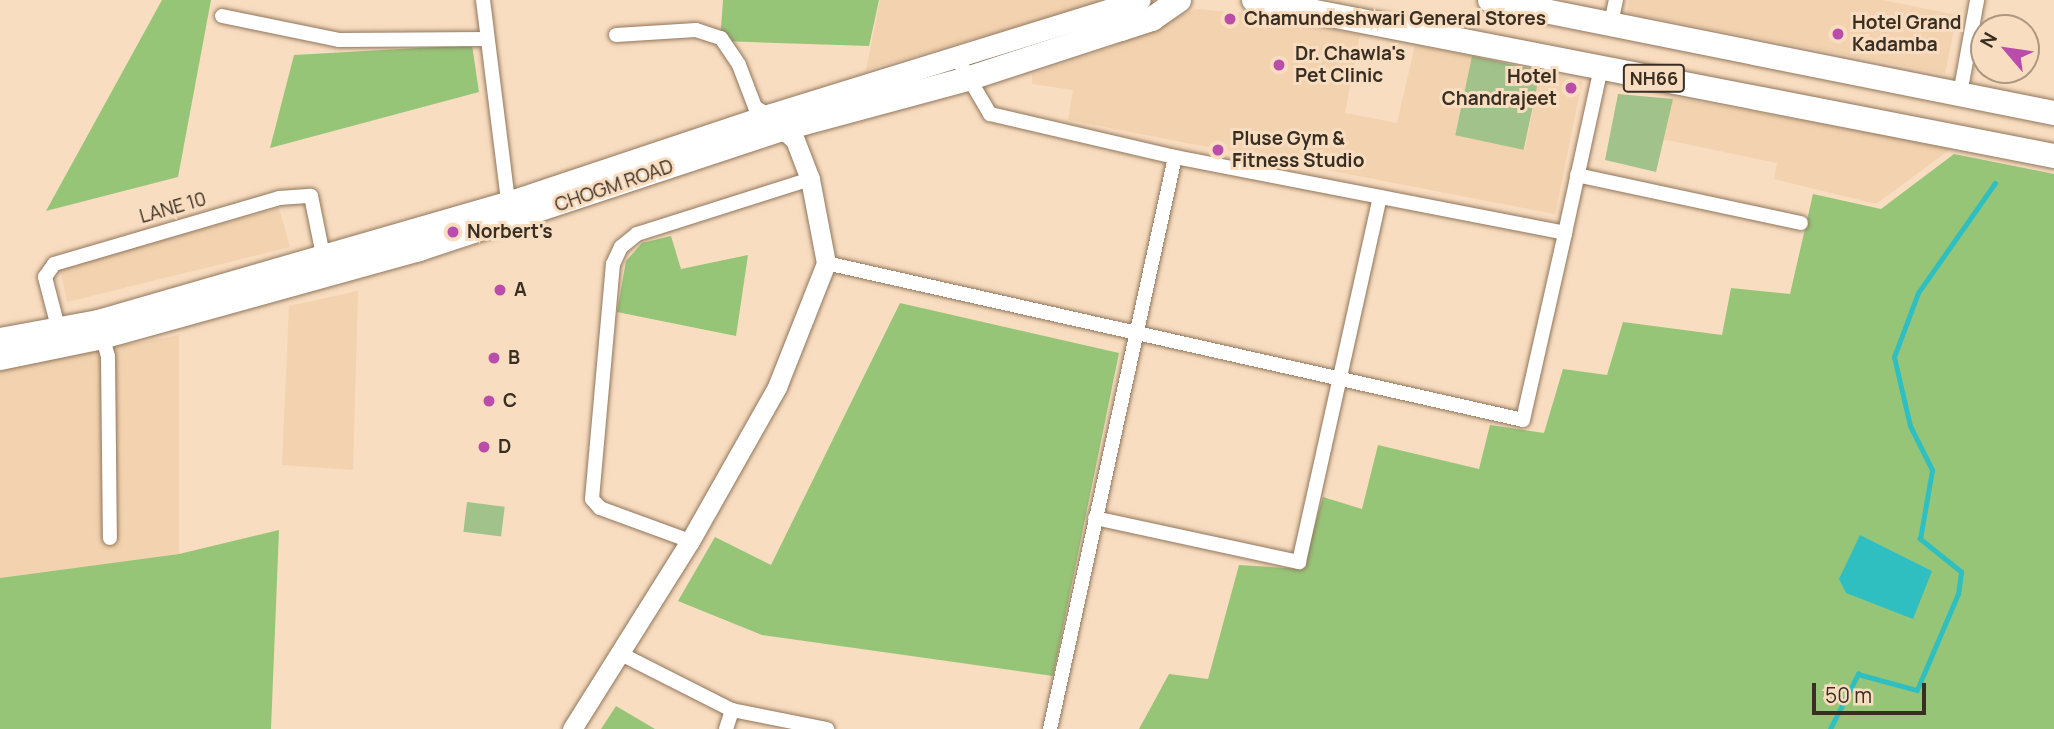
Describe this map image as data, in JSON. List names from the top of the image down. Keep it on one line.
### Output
{"streets":{"highway":["NH66","CHOGM ROAD"],"street":["LANE 10"]},"crossings":[["CHOGM ROAD","LANE 10"]],"places":["Chamundeshwari General Stores","Hotel Grand Kadamba","Dr. Chawla's Pet Clinic","Hotel Chandrajeet","Pluse Gym & Fitness Studio","Norbert's","A","B","C","D"],"scale_bar":"50 m","north":"top left"}
